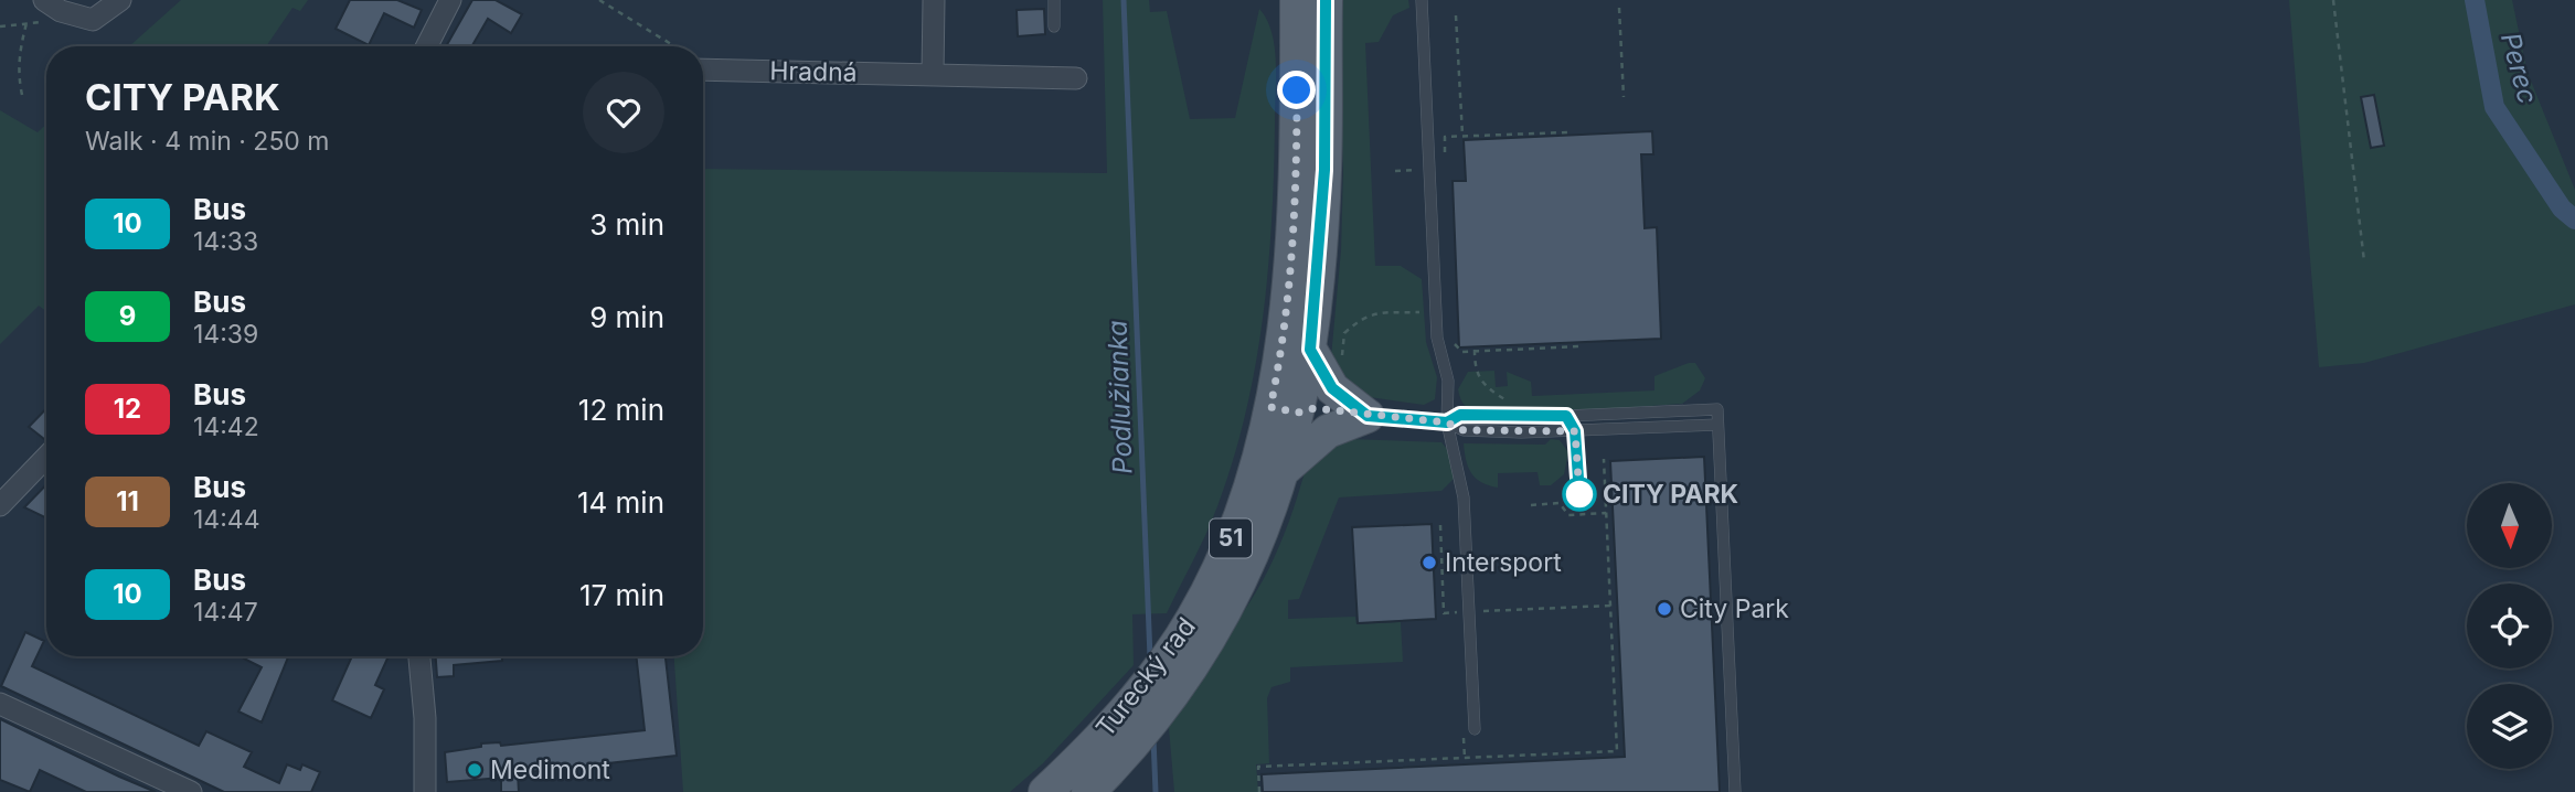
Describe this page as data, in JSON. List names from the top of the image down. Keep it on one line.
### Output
{"streets":{"main road":["51","Turecký rad"],"street":["Hradná"]},"water":["Perec","Podlužianka"],"places":["CITY PARK","Intersport","City Park","Medimont"],"lines":["bus line 10"],"north":"bottom","page":{"heading":["CITY PARK","Walk · 4 min · 250 m"],"list":[{"mark":"10","name":"Bus","note":"14:33","value":"3 min"},{"mark":"9","name":"Bus","note":"14:39","value":"9 min"},{"mark":"12","name":"Bus","note":"14:42","value":"12 min"},{"mark":"11","name":"Bus","note":"14:44","value":"14 min"},{"mark":"10","name":"Bus","note":"14:47","value":"17 min"}]}}
